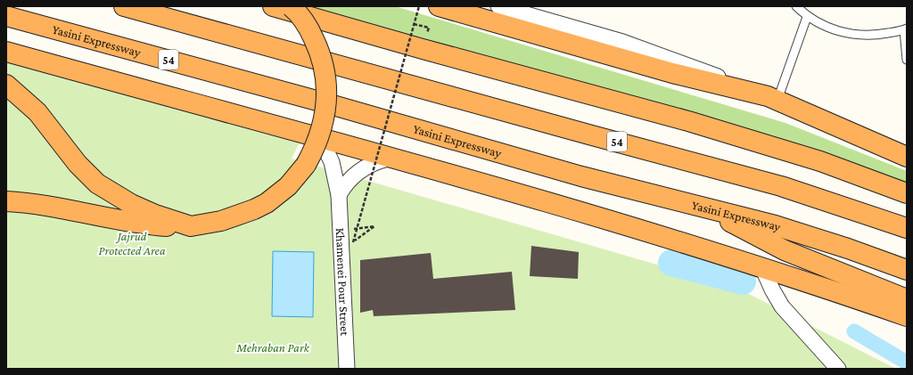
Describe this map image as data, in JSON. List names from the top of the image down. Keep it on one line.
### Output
{"streets":{"highway":["Yasini Expressway","54"],"street":["Khamenei Pour Street"]},"parks":["Jajrud Protected Area","Mehraban Park"]}
